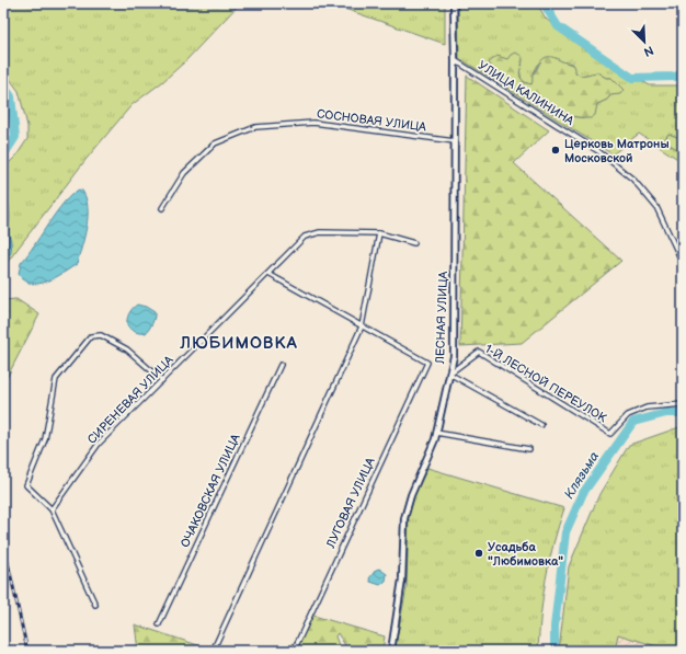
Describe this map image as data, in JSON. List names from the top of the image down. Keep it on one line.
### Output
{"streets":{"street":["УЛИЦА КАЛИНИНА","СОСНОВАЯ УЛИЦА","ЛЕСНАЯ УЛИЦА","1-Й ЛЕСНОЙ ПЕРЕУЛОК","СИРЕНЕВАЯ УЛИЦА","ОЧАКОВСКАЯ УЛИЦА","ЛУГОВАЯ УЛИЦА"]},"crossings":[["УЛИЦА КАЛИНИНА","ЛЕСНАЯ УЛИЦА"],["СОСНОВАЯ УЛИЦА","ЛЕСНАЯ УЛИЦА"],["ЛЕСНАЯ УЛИЦА","1-Й ЛЕСНОЙ ПЕРЕУЛОК"]],"districts":["ЛЮБИМОВКА"],"water":["Клязьма"],"places":["Церковь Матроны Московской","Усадьба \"Любимовка\""],"north":"bottom right"}
